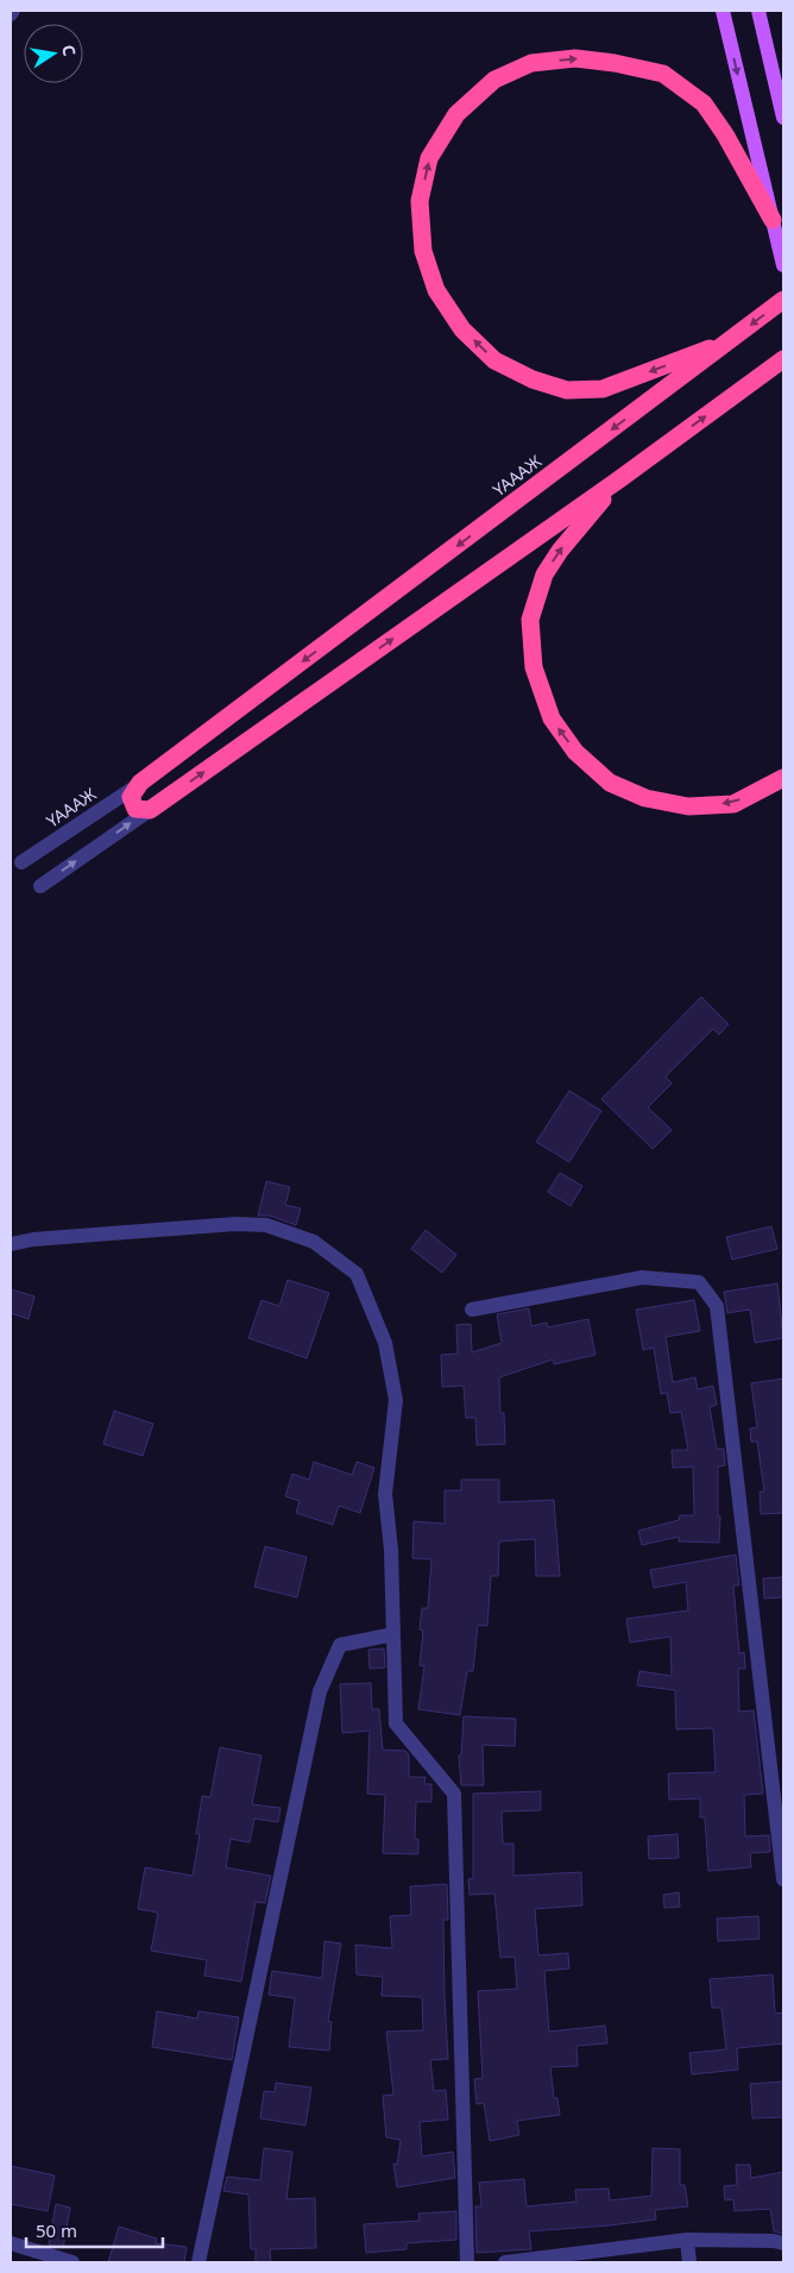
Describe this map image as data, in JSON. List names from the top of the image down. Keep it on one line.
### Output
{"streets":{"highway":["ҮАААЖ"]},"scale_bar":"50 m","north":"right"}
